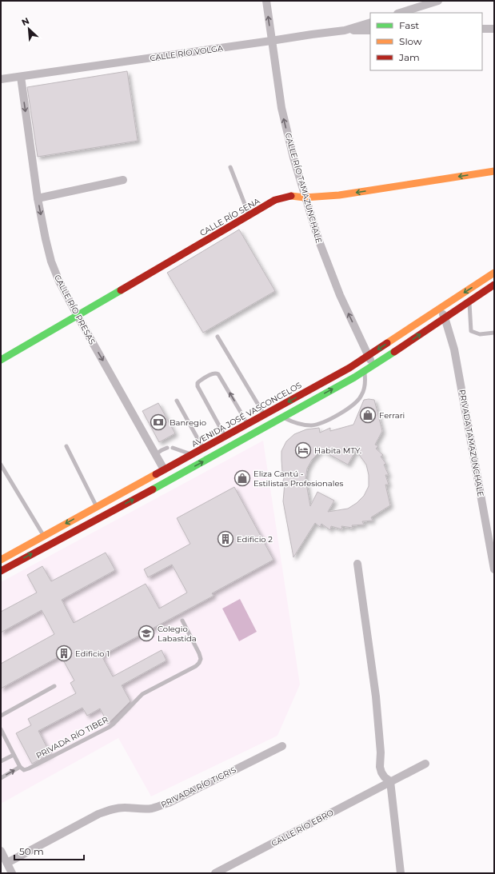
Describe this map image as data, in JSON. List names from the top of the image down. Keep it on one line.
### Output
{"streets":{"main road":["CALLE RÍO SENA","AVENIDA JOSÉ VASCONCELOS"],"street":["CALLE RÍO VOLGA","CALLE RÍO TAMAZUNCHALE","CALLE RÍO PRESAS","PRIVADA TAMAZUNCHALE","PRIVADA RÍO TIGRIS","CALLE RÍO EBRO"],"lane":["PRIVADA RÍO TIBER"]},"crossings":[["CALLE RÍO VOLGA","CALLE RÍO TAMAZUNCHALE"],["CALLE RÍO VOLGA","CALLE RÍO PRESAS"],["CALLE RÍO TAMAZUNCHALE","CALLE RÍO SENA"],["CALLE RÍO TAMAZUNCHALE","AVENIDA JOSÉ VASCONCELOS"],["CALLE RÍO SENA","CALLE RÍO PRESAS"],["CALLE RÍO PRESAS","AVENIDA JOSÉ VASCONCELOS"],["AVENIDA JOSÉ VASCONCELOS","PRIVADA TAMAZUNCHALE"]],"one_way":["CALLE RÍO TAMAZUNCHALE","CALLE RÍO SENA","CALLE RÍO PRESAS"],"places":{"shop":["Ferrari","Eliza Cantú - Estilistas Profesionales"],"bank":["Banregio"],"hotel":["Habita MTY."],"building":["Edificio 2","Edificio 1"],"school or university":["Colegio Labastida"]},"legend":["Fast","Slow","Jam"],"scale_bar":"50 m","north":"top left"}
